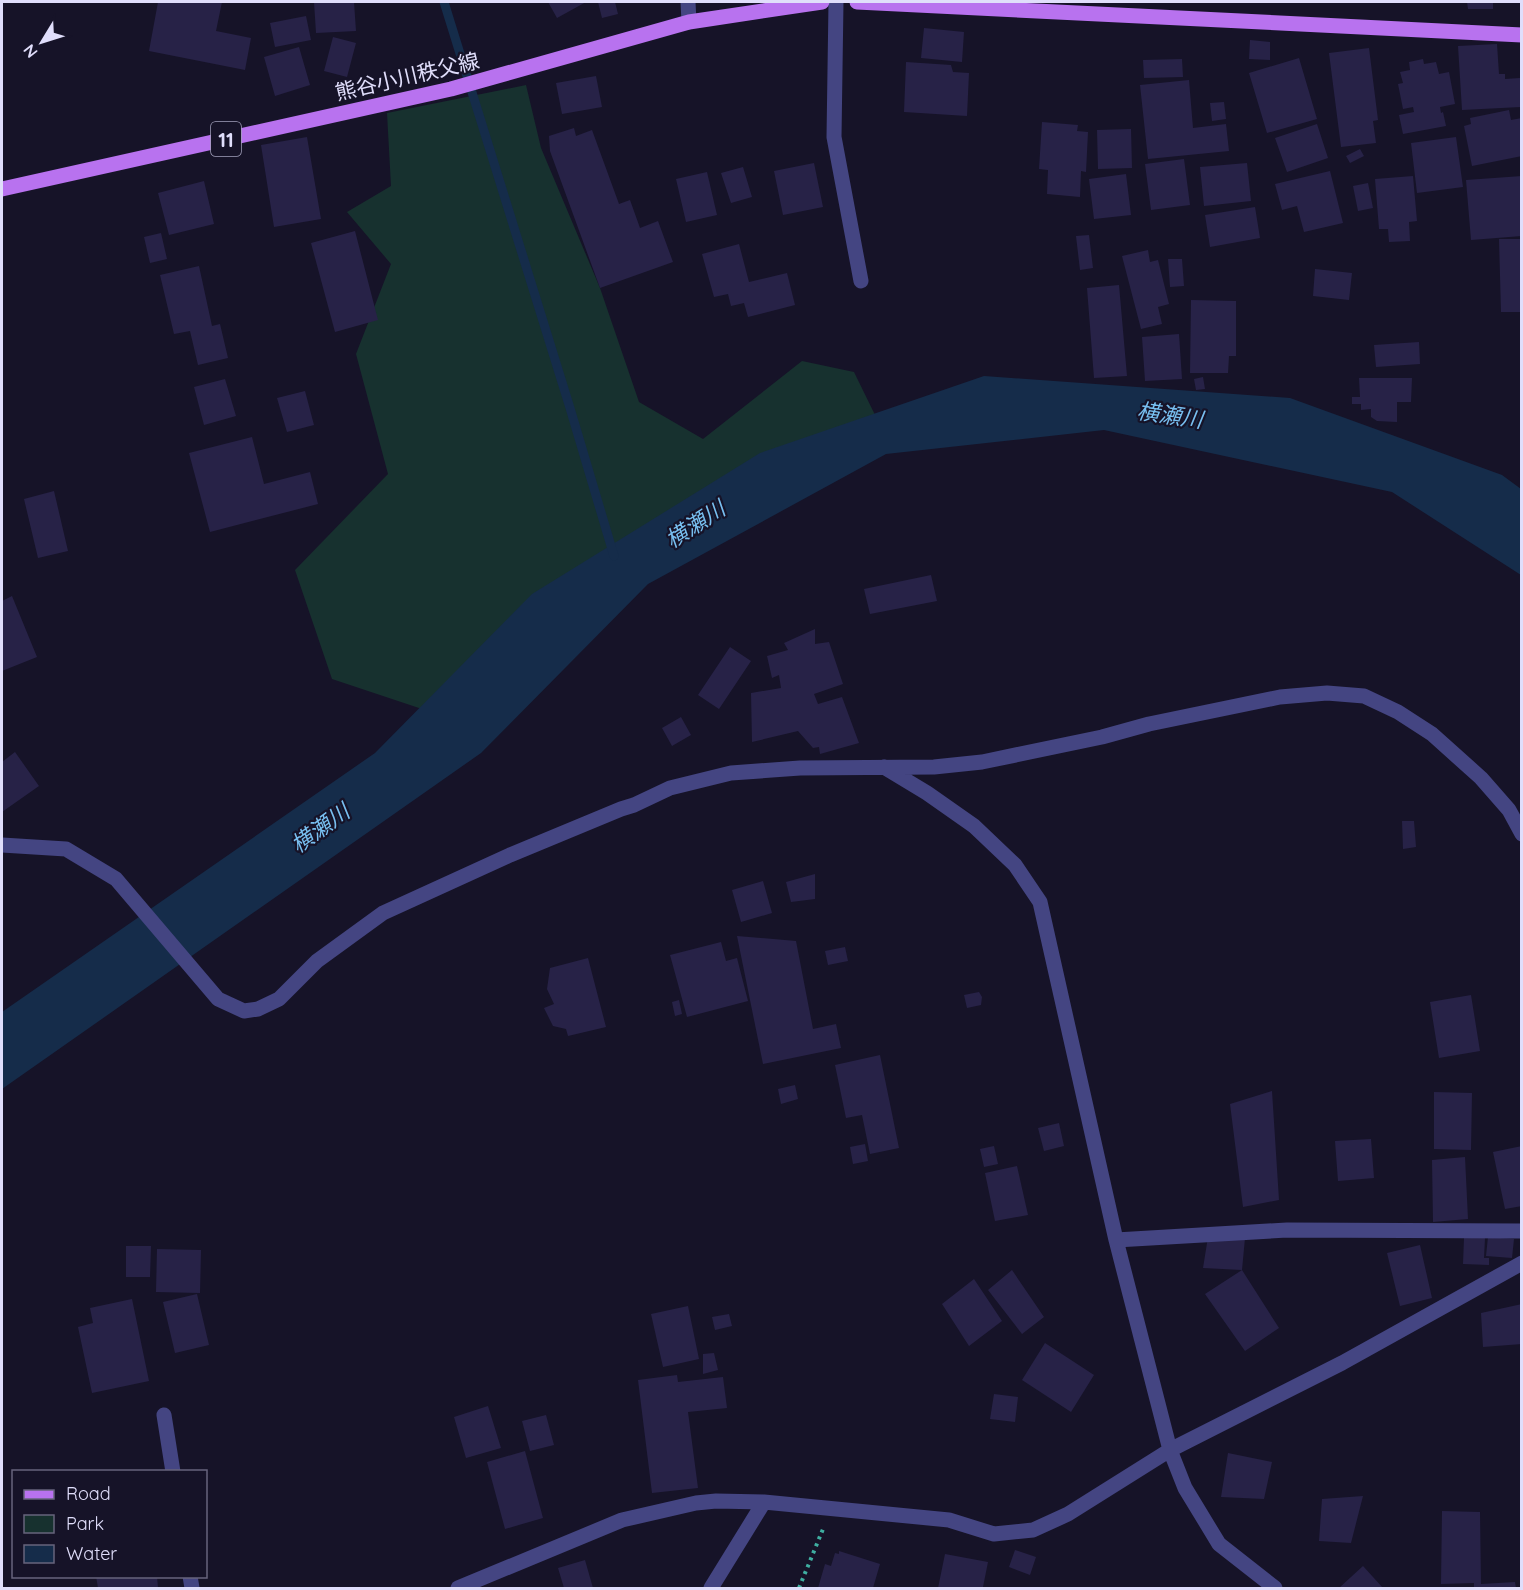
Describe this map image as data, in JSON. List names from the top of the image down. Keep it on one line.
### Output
{"streets":{"main road":["熊谷小川秩父線","11"]},"water":["横瀬川"],"legend":["Road","Park","Water"],"north":"bottom left"}
